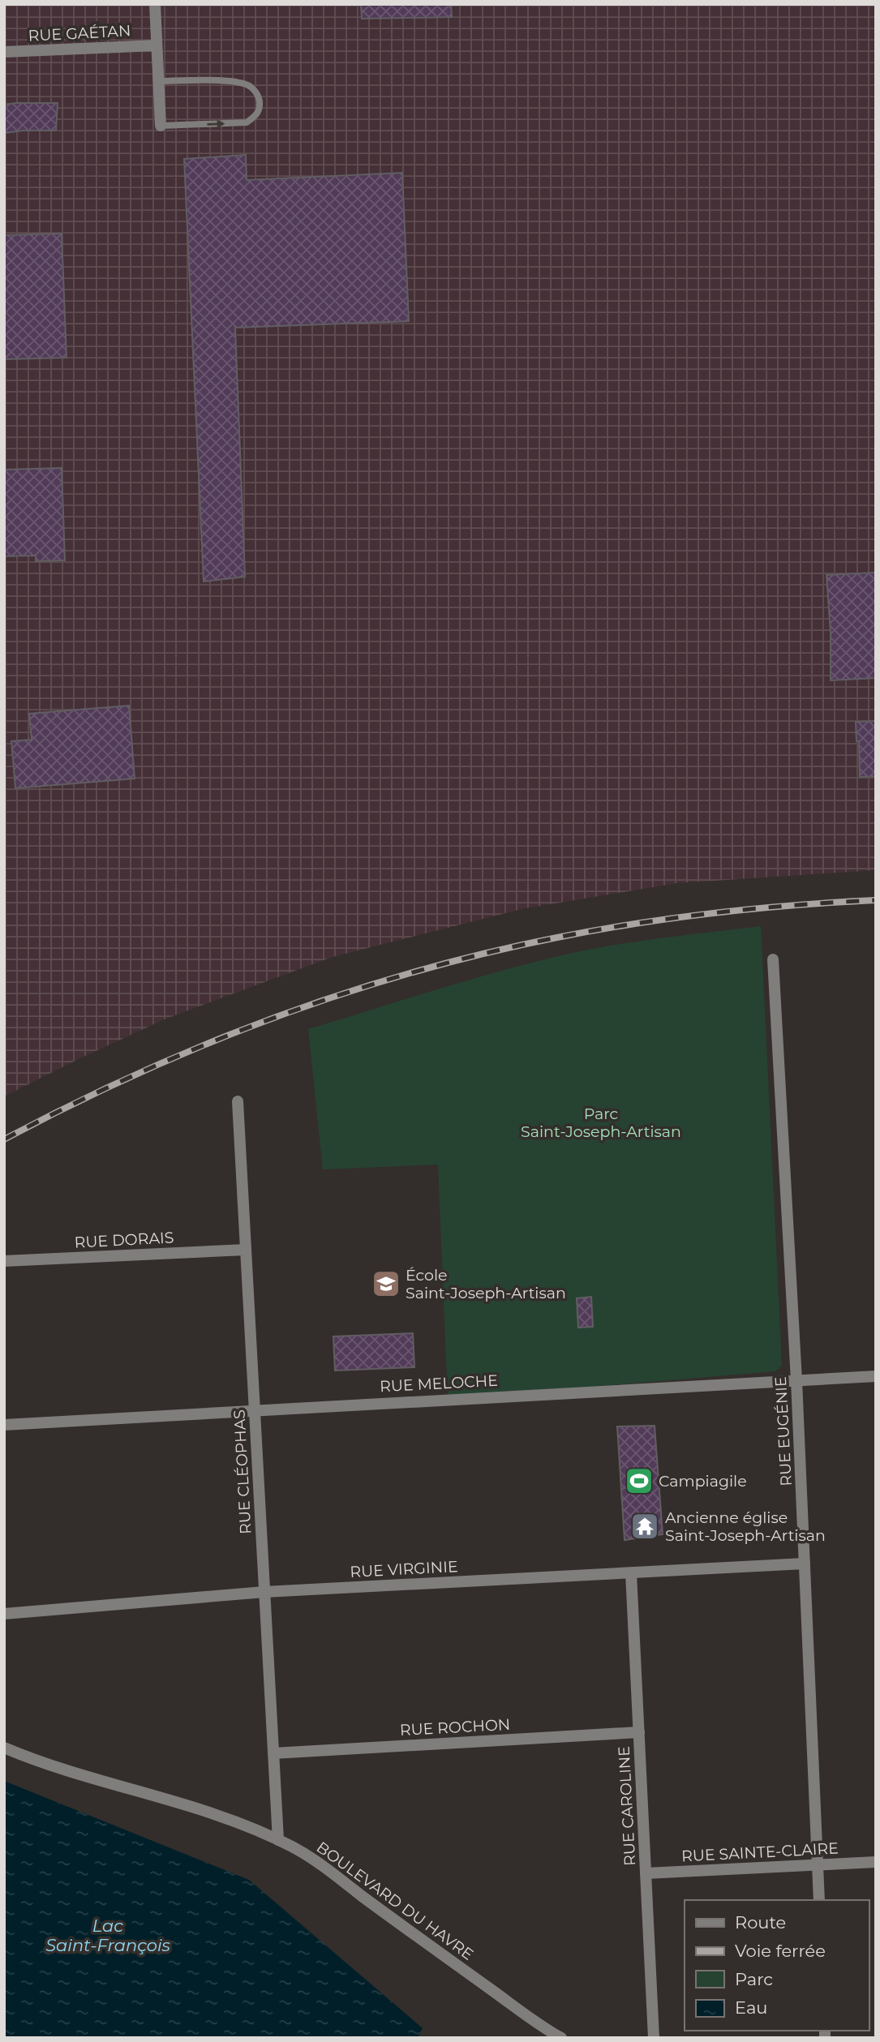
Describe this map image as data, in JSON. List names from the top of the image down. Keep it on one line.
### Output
{"streets":{"street":["RUE GAÉTAN","RUE DORAIS","RUE MELOCHE","RUE EUGÉNIE","RUE CLÉOPHAS","RUE VIRGINIE","RUE ROCHON","RUE CAROLINE","RUE SAINTE-CLAIRE","BOULEVARD DU HAVRE"]},"crossings":[["RUE DORAIS","RUE CLÉOPHAS"],["RUE MELOCHE","RUE EUGÉNIE"],["RUE MELOCHE","RUE CLÉOPHAS"],["RUE EUGÉNIE","RUE VIRGINIE"],["RUE EUGÉNIE","RUE SAINTE-CLAIRE"],["RUE CLÉOPHAS","RUE VIRGINIE"],["RUE CLÉOPHAS","RUE ROCHON"],["RUE CLÉOPHAS","BOULEVARD DU HAVRE"],["RUE VIRGINIE","RUE CAROLINE"],["RUE ROCHON","RUE CAROLINE"],["RUE CAROLINE","RUE SAINTE-CLAIRE"]],"water":["Lac Saint-François"],"parks":["Parc Saint-Joseph-Artisan"],"places":{"school or university":["École Saint-Joseph-Artisan"],"sports":["Campiagile"],"temple":["Ancienne église Saint-Joseph-Artisan"]},"legend":["Route","Voie ferrée","Parc","Eau"]}
